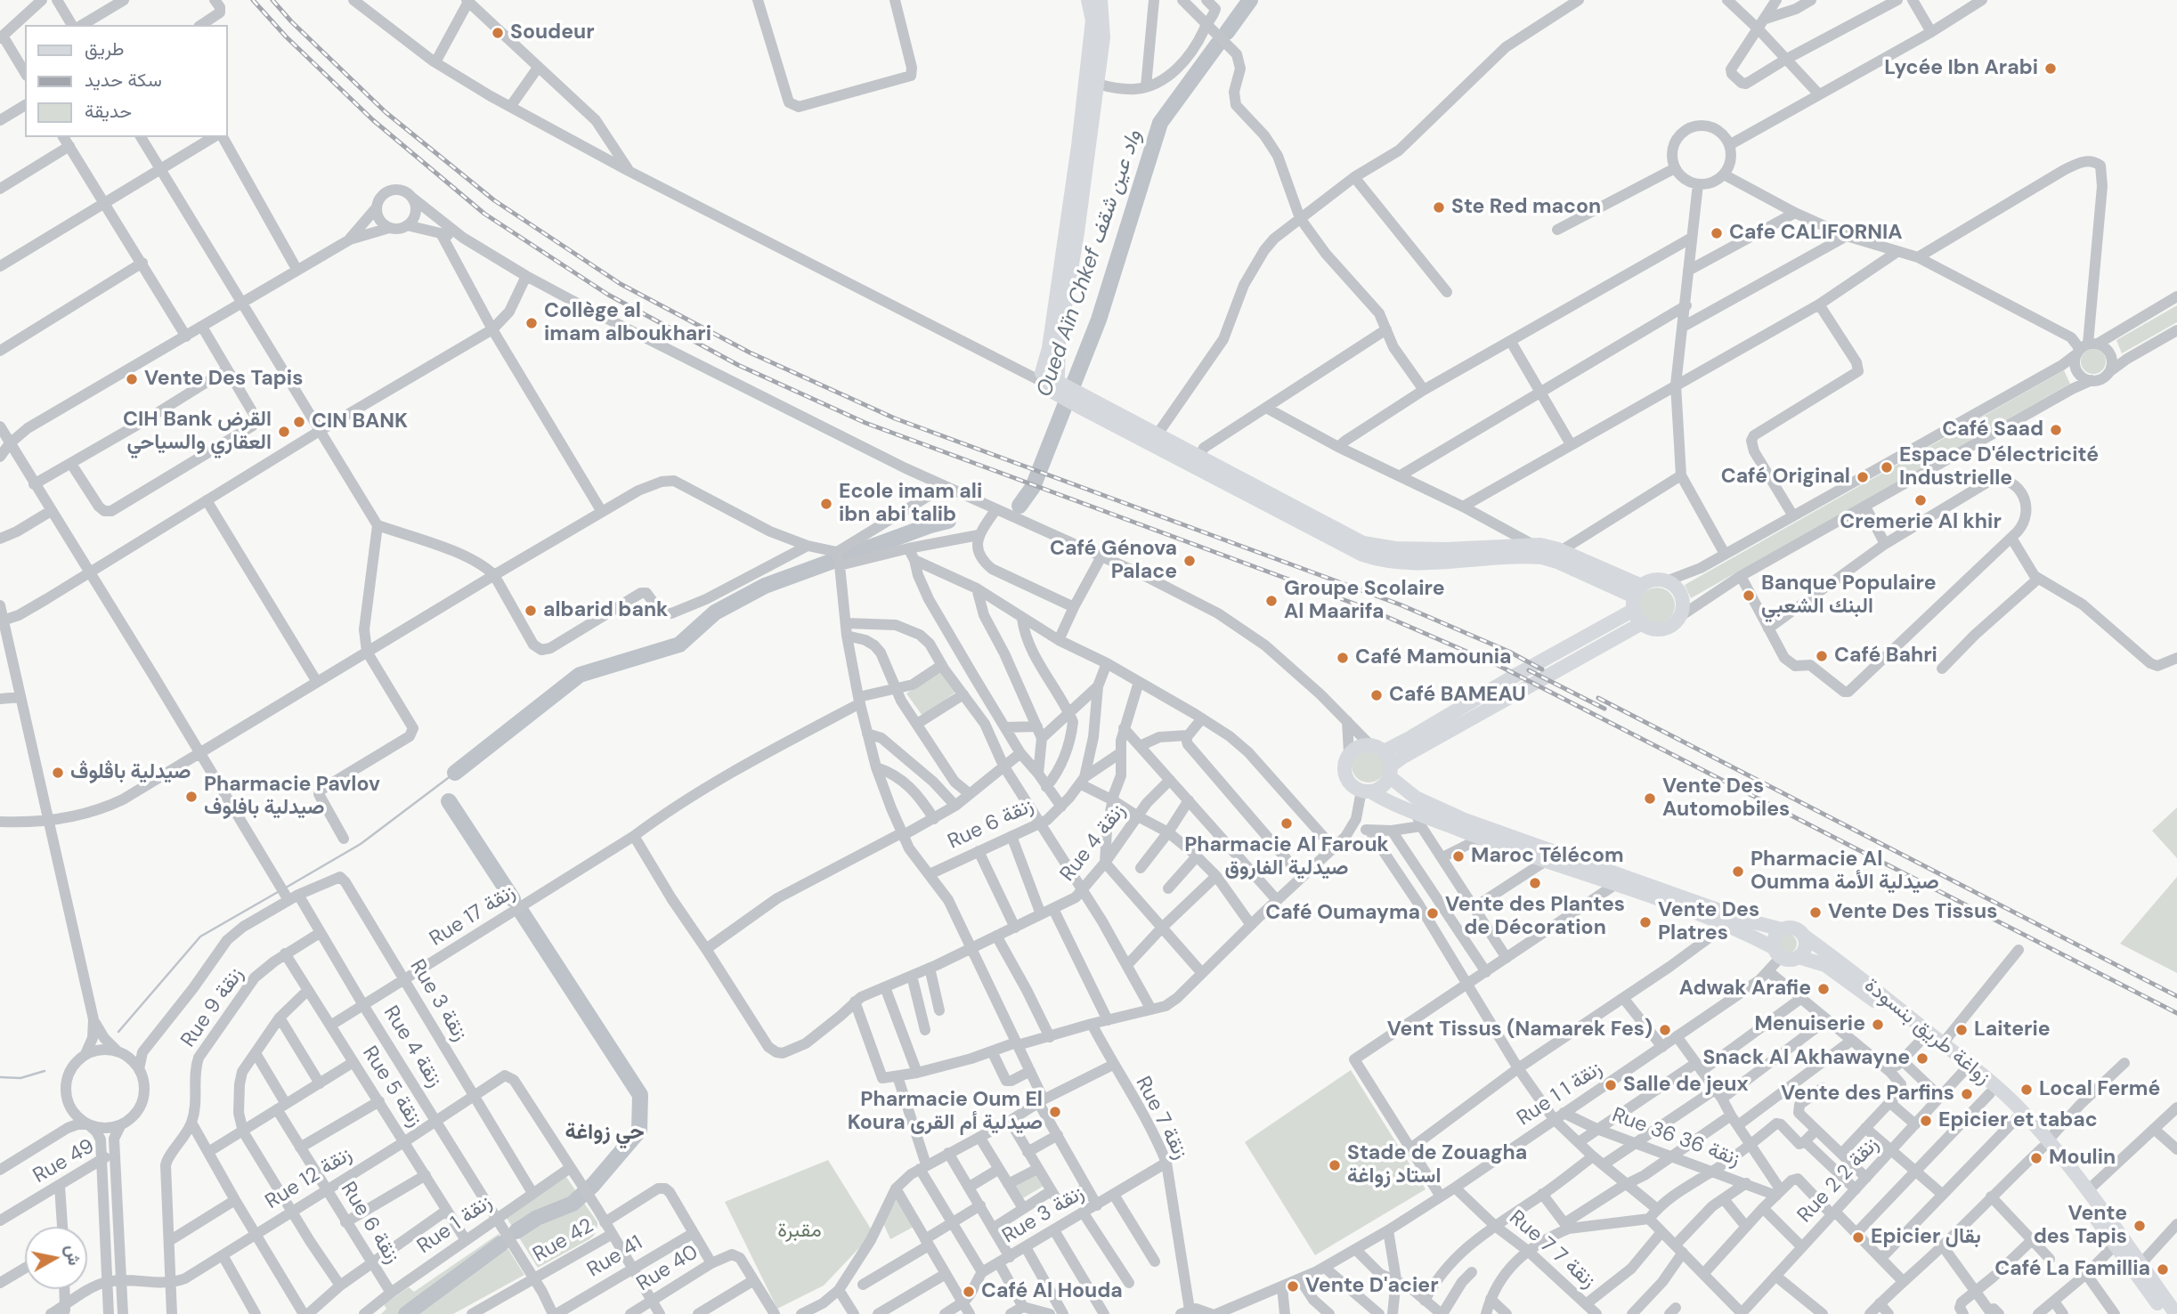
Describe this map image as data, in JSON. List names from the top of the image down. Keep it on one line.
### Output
{"streets":{"main road":["زواغة طريق بنسودة"],"street":["Rue 6 زنقة","Rue 4 زنقة","Rue 17 زنقة","Rue 3 زنقة","Rue 9 زنقة","Rue 5 زنقة","Rue 1 زنقة 1","Rue 7 زنقة","Rue 36 زنقة 36","Rue 49","Rue 12 زنقة","Rue 2 زنقة 2","Rue 1 زنقة","Rue 42","Rue 7 زنقة 7","Rue 41","Rue 40"]},"crossings":[["Rue 6 زنقة","Rue 12 زنقة"],["Rue 6 زنقة","Rue 1 زنقة"],["Rue 4 زنقة","Rue 17 زنقة"],["Rue 4 زنقة","Rue 3 زنقة"],["Rue 4 زنقة","Rue 9 زنقة"],["Rue 4 زنقة","Rue 12 زنقة"],["Rue 4 زنقة","Rue 1 زنقة"],["Rue 4 زنقة","Rue 42"],["Rue 4 زنقة","Rue 41"],["Rue 17 زنقة","Rue 3 زنقة"],["Rue 17 زنقة","Rue 5 زنقة"],["Rue 3 زنقة","Rue 7 زنقة"],["Rue 3 زنقة","Rue 12 زنقة"],["Rue 3 زنقة","Rue 1 زنقة"],["Rue 9 زنقة","Rue 5 زنقة"],["Rue 9 زنقة","Rue 12 زنقة"],["زواغة طريق بنسودة","Rue 1 زنقة 1"],["زواغة طريق بنسودة","Rue 2 زنقة 2"],["Rue 5 زنقة","Rue 12 زنقة"],["Rue 5 زنقة","Rue 1 زنقة"],["Rue 1 زنقة 1","Rue 36 زنقة 36"],["Rue 1 زنقة 1","Rue 7 زنقة 7"],["Rue 12 زنقة","Rue 1 زنقة"]],"districts":["حي زواغة"],"water":["Oued Aïn Chkef واد عين شقف"],"parks":["مقبرة"],"places":["Soudeur","Lycée Ibn Arabi","Ste Red macon","Cafe CALIFORNIA","Collège al imam alboukhari","Vente Des Tapis","CIN BANK","Café Saad","CIH Bank القرض العقاري والسياحي","Espace D'électricité Industrielle","Café Original","Cremerie Al khir","Ecole imam ali ibn abi talib","Café Génova Palace","Banque Populaire البنك الشعبي","Groupe Scolaire Al Maarifa","albarid bank","Café Bahri","Café Mamounia","Café BAMEAU","صيدلية باڤ‍لوڤ","Pharmacie Pavlov صيدلية بافلوف","Vente Des Automobiles","Pharmacie Al Farouk صيدلية الفاروق","Maroc Télécom","Pharmacie Al Oumma صيدلية الأمة","Vente des Plantes de Décoration","Vente Des Tissus","Café Oumayma","Vente Des Platres","Adwak Arafie","Menuiserie","Vent Tissus (Namarek Fes)","Laiterie","Snack Al Akhawayne","Salle de jeux","Local Fermé","Vente des Parfins","Pharmacie Oum El Koura صيدلية أم القرى","Epicier et tabac","Moulin","Stade de Zouagha استاد زواغة","Vente des Tapis","Epicier بقال","Café La Famillia","Vente D'acier","Café Al Houda"],"legend":["طريق","سكة حديد","حديقة"],"north":"right"}
